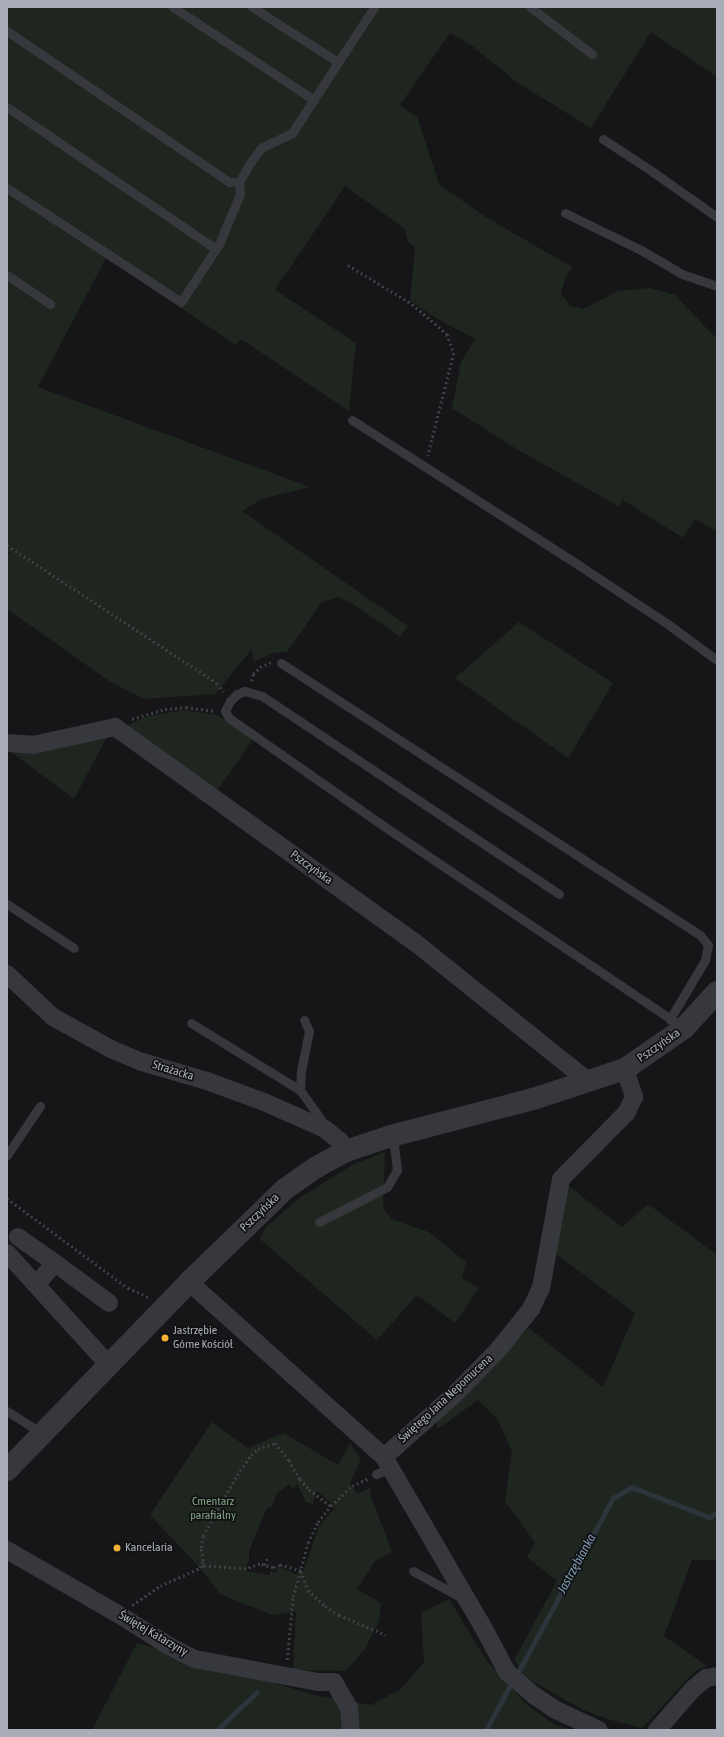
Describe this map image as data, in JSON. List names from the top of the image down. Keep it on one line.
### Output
{"streets":{"street":["Pszczyńska","Strażacka","Świętego Jana Nepomucena","Świętej Katarzyny"]},"crossings":[["Pszczyńska","Strażacka"],["Pszczyńska","Świętego Jana Nepomucena"]],"water":["Jastrzębianka"],"parks":["Cmentarz parafialny"],"places":["Jastrzębie Górne Kościół","Kancelaria"]}
